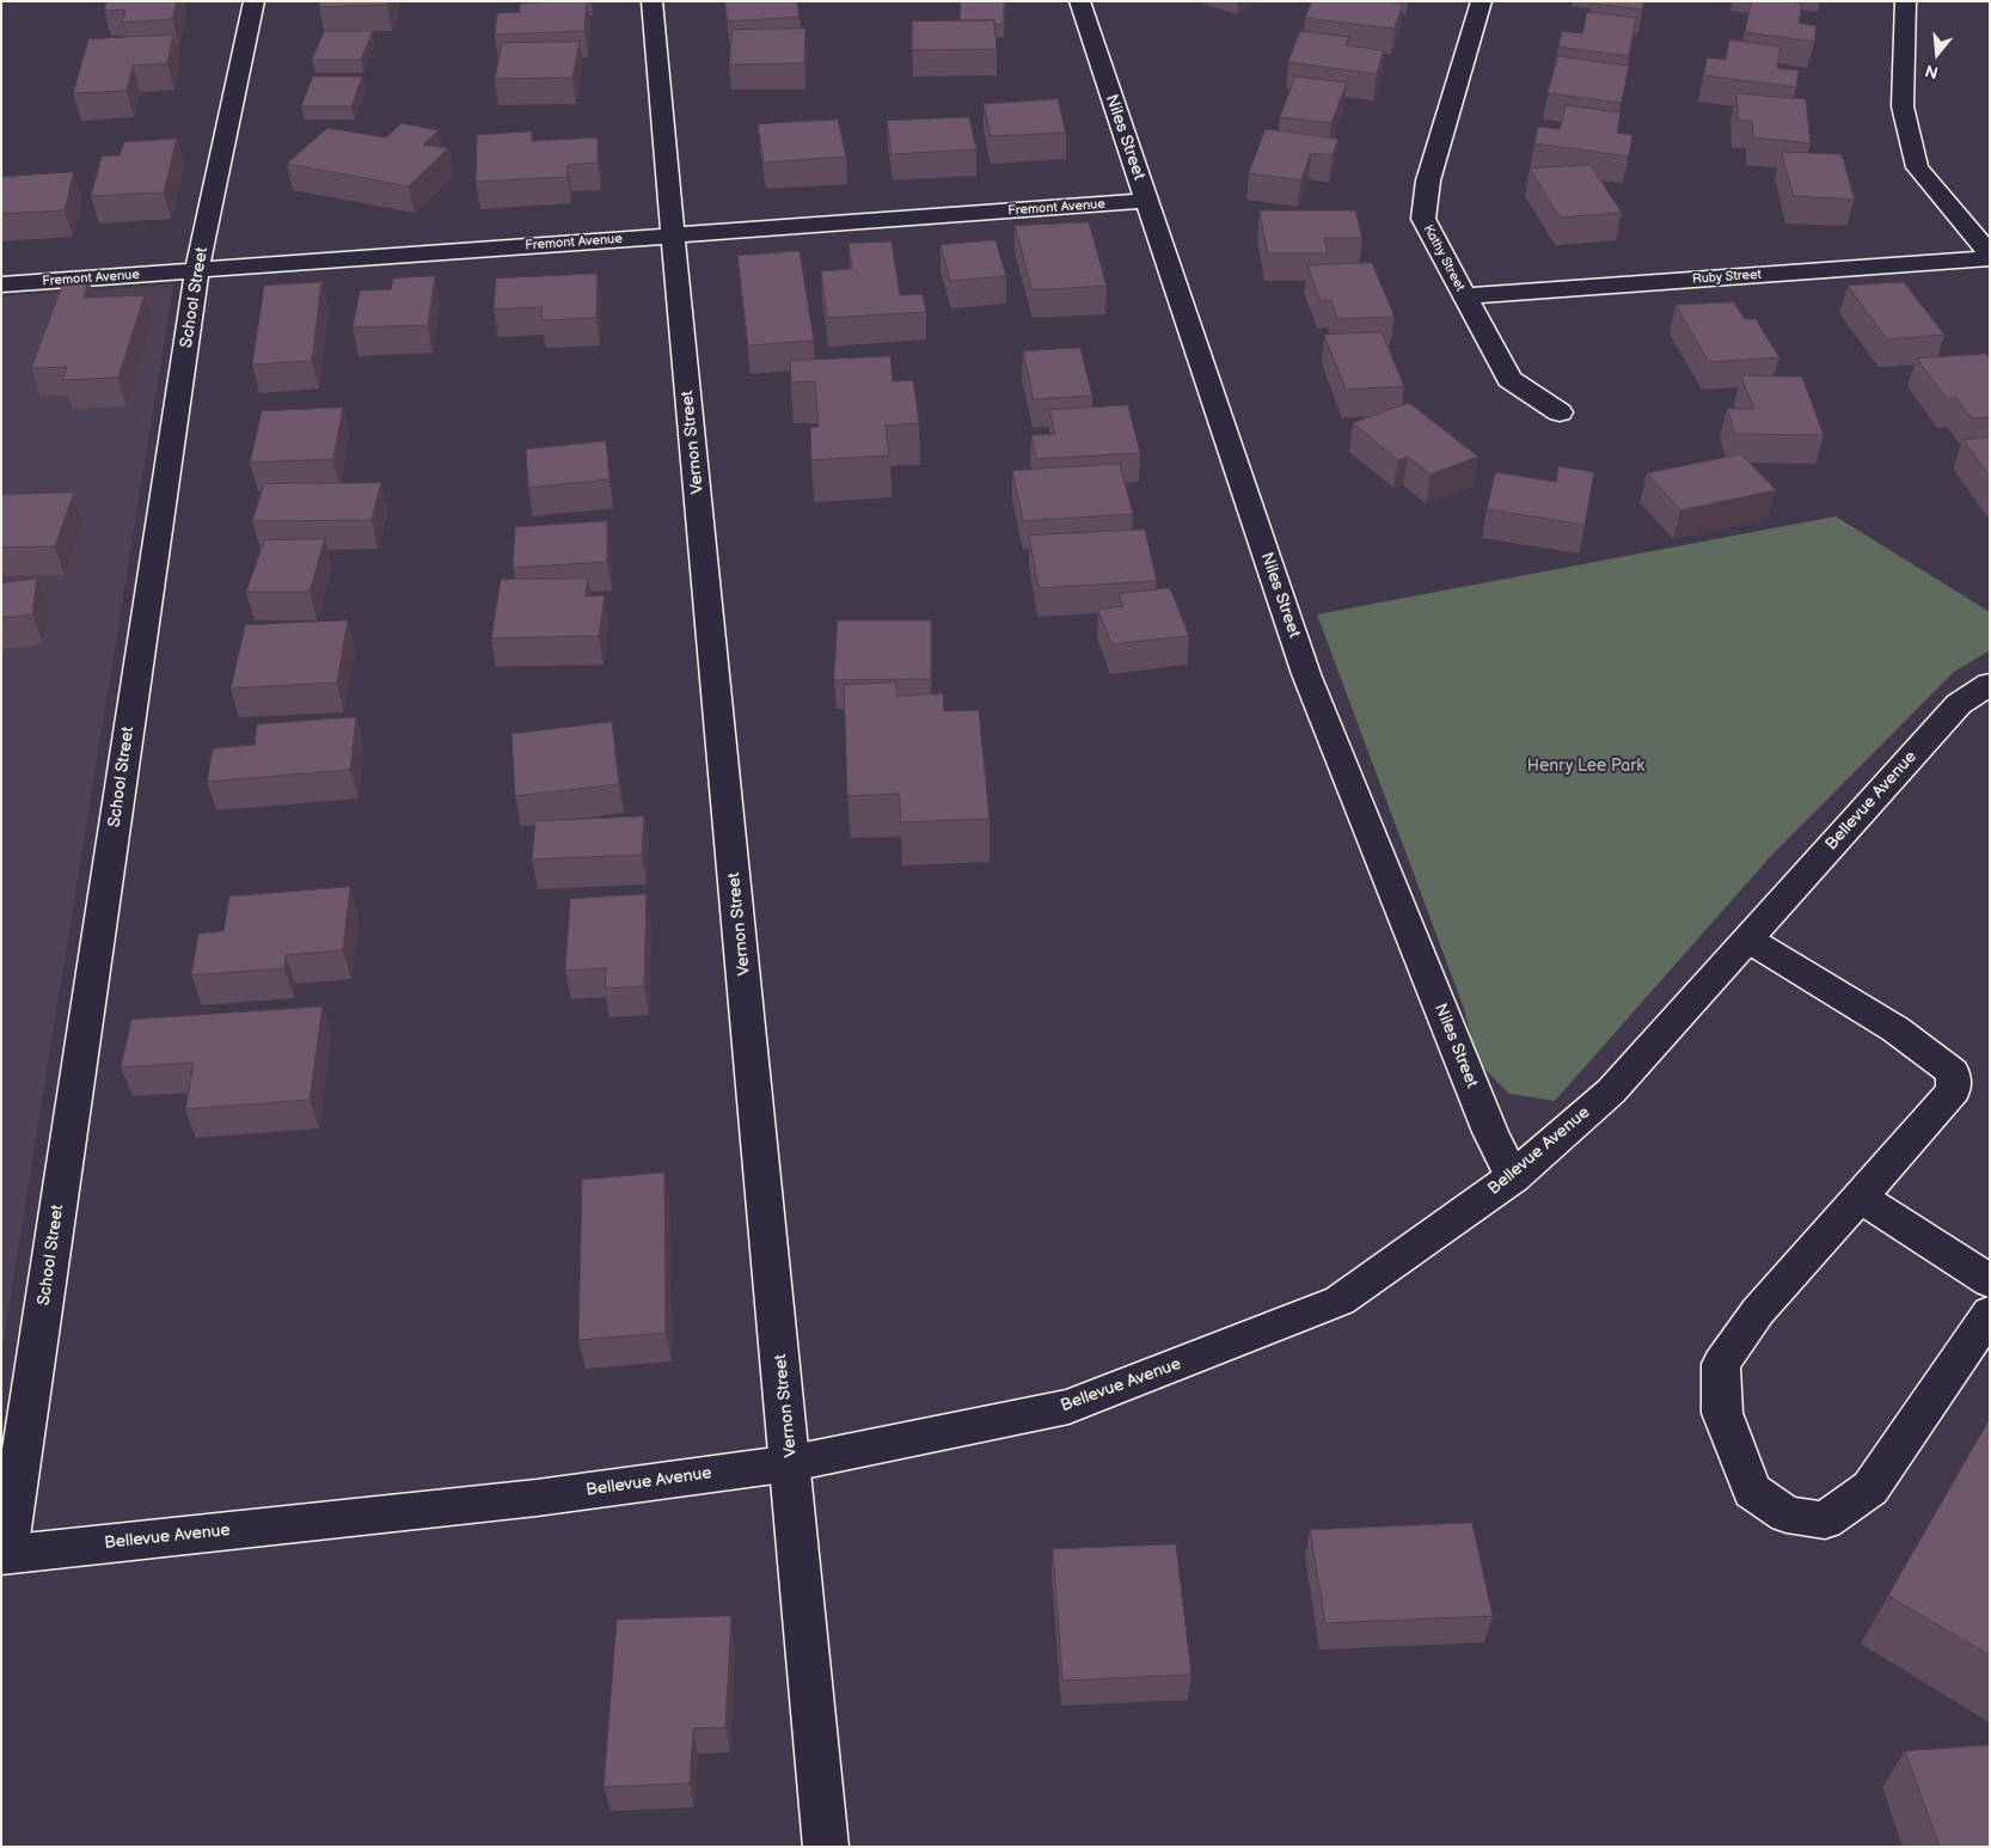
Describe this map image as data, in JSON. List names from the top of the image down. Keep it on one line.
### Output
{"streets":{"street":["Niles Street","Fremont Avenue","Kathy Street","Ruby Street","School Street","Vernon Street","Bellevue Avenue"]},"crossings":[["Niles Street","Fremont Avenue"],["Niles Street","Bellevue Avenue"],["Fremont Avenue","School Street"],["Fremont Avenue","Vernon Street"],["Kathy Street","Ruby Street"],["School Street","Bellevue Avenue"],["Vernon Street","Bellevue Avenue"]],"parks":["Henry Lee Park"],"north":"bottom"}
